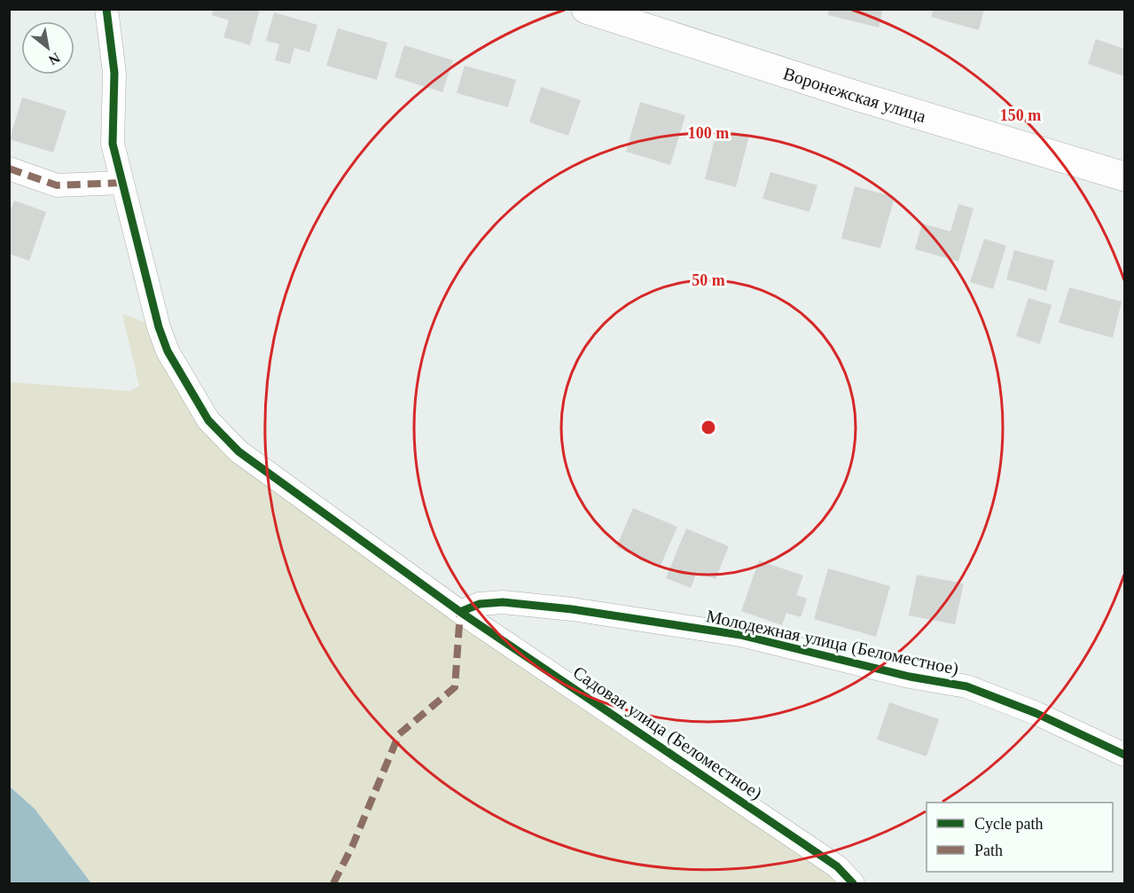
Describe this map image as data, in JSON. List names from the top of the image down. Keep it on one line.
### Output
{"streets":{"street":["Воронежская улица","Молодежная улица (Беломестное)","Садовая улица (Беломестное)"]},"crossings":[["Молодежная улица (Беломестное)","Садовая улица (Беломестное)"]],"legend":["Cycle path","Path"],"north":"bottom right","rings":["150 m","100 m","50 m"]}
